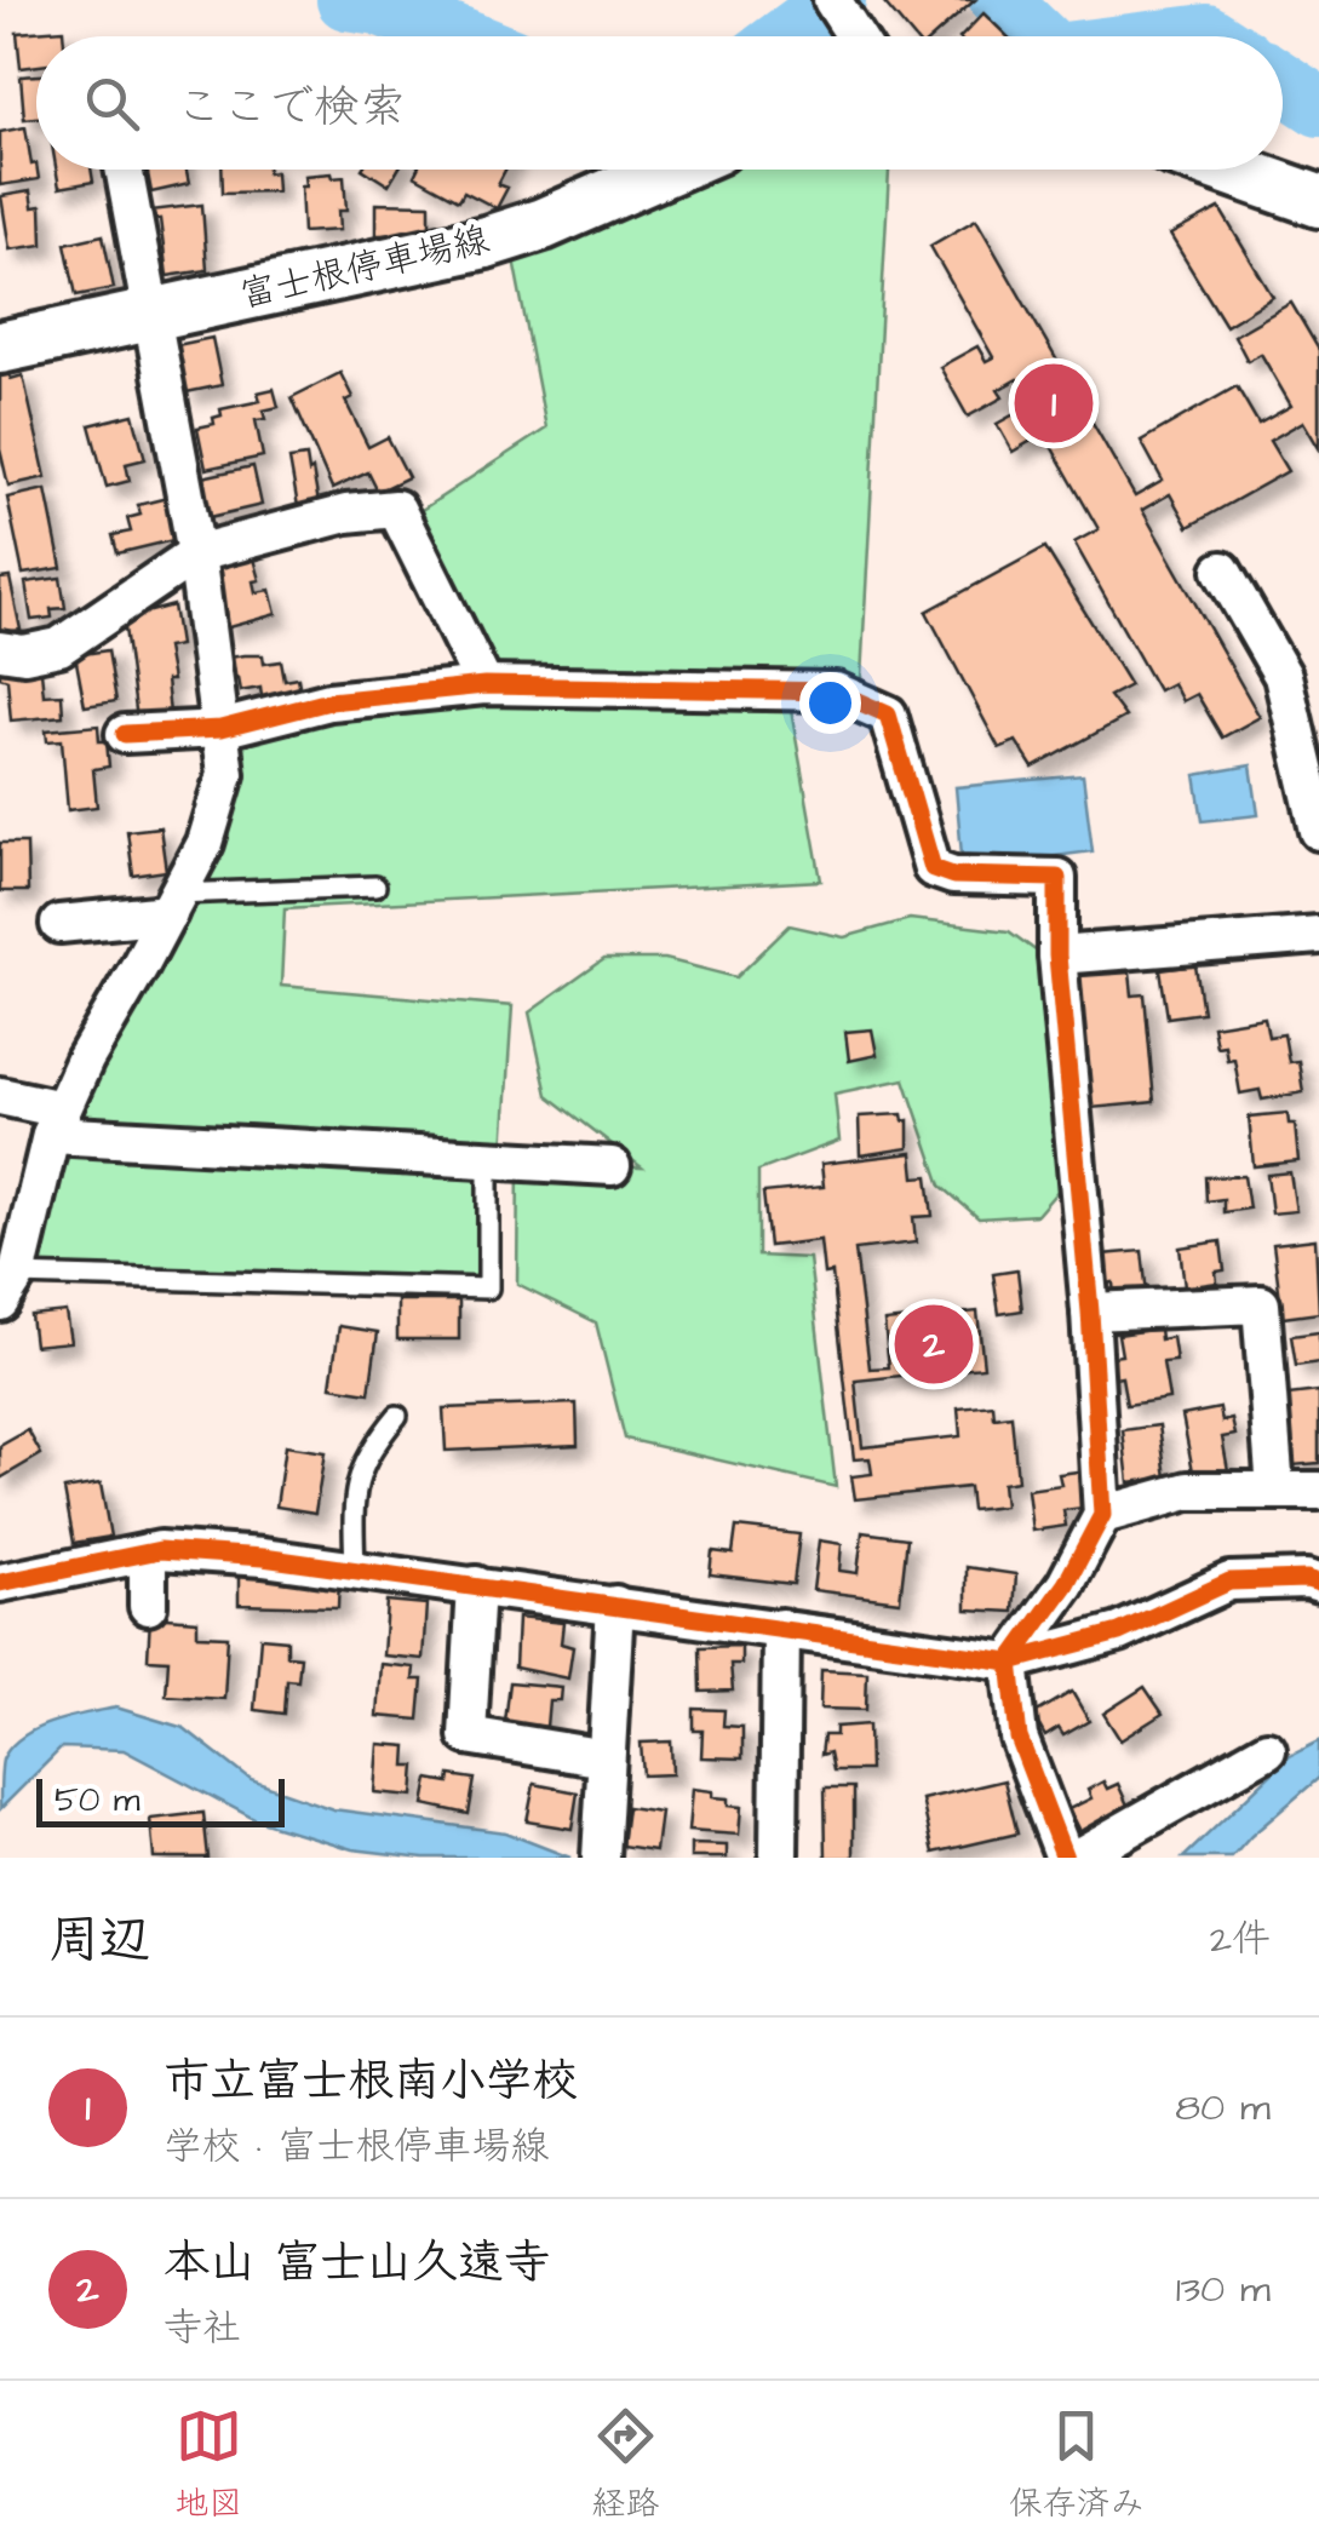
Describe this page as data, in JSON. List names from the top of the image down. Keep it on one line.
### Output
{"streets":{"main road":["富士根停車場線"]},"scale_bar":"50 m","page":{"search":"ここで検索","pins":["1","2"],"scale":"50 m","heading":["周辺","2件"],"list":[{"mark":"1","name":"市立富士根南小学校","note":"学校 · 富士根停車場線","value":"80 m"},{"mark":"2","name":"本山 富士山久遠寺","note":"寺社","value":"130 m"}],"nav":["地図","経路","保存済み"]}}
